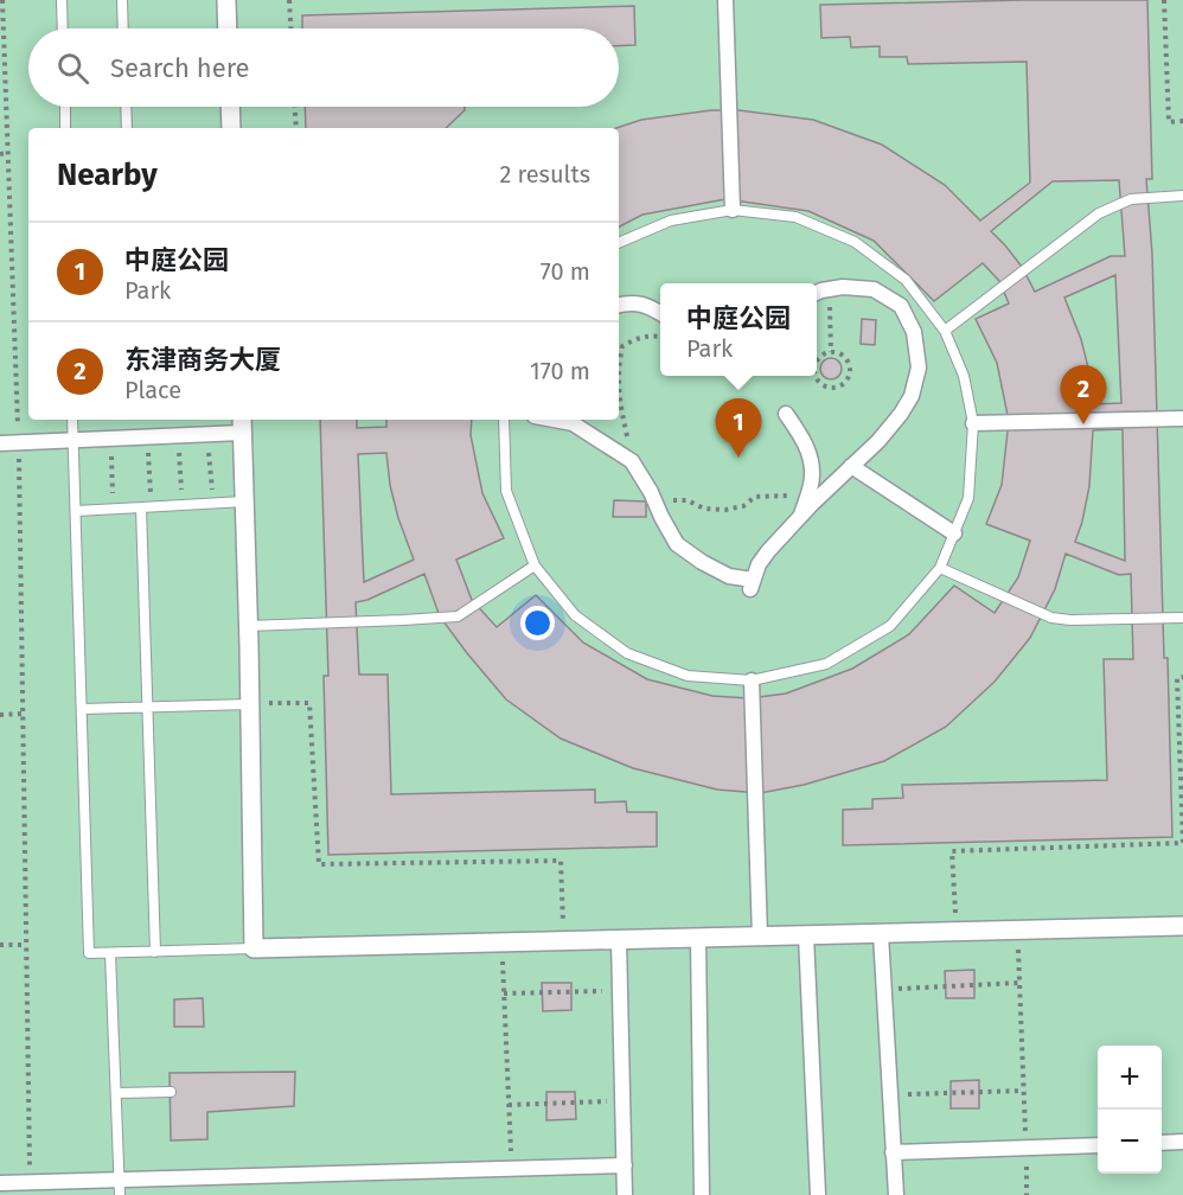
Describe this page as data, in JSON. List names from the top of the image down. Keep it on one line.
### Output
{"page":{"search":"Search here","heading":["Nearby","2 results"],"list":[{"mark":"1","name":"中庭公园","note":"Park","value":"70 m"},{"mark":"2","name":"东津商务大厦","note":"Place","value":"170 m"}],"popup":["中庭公园","Park"],"pins":["2","1"],"map_buttons":["+","−"]}}
